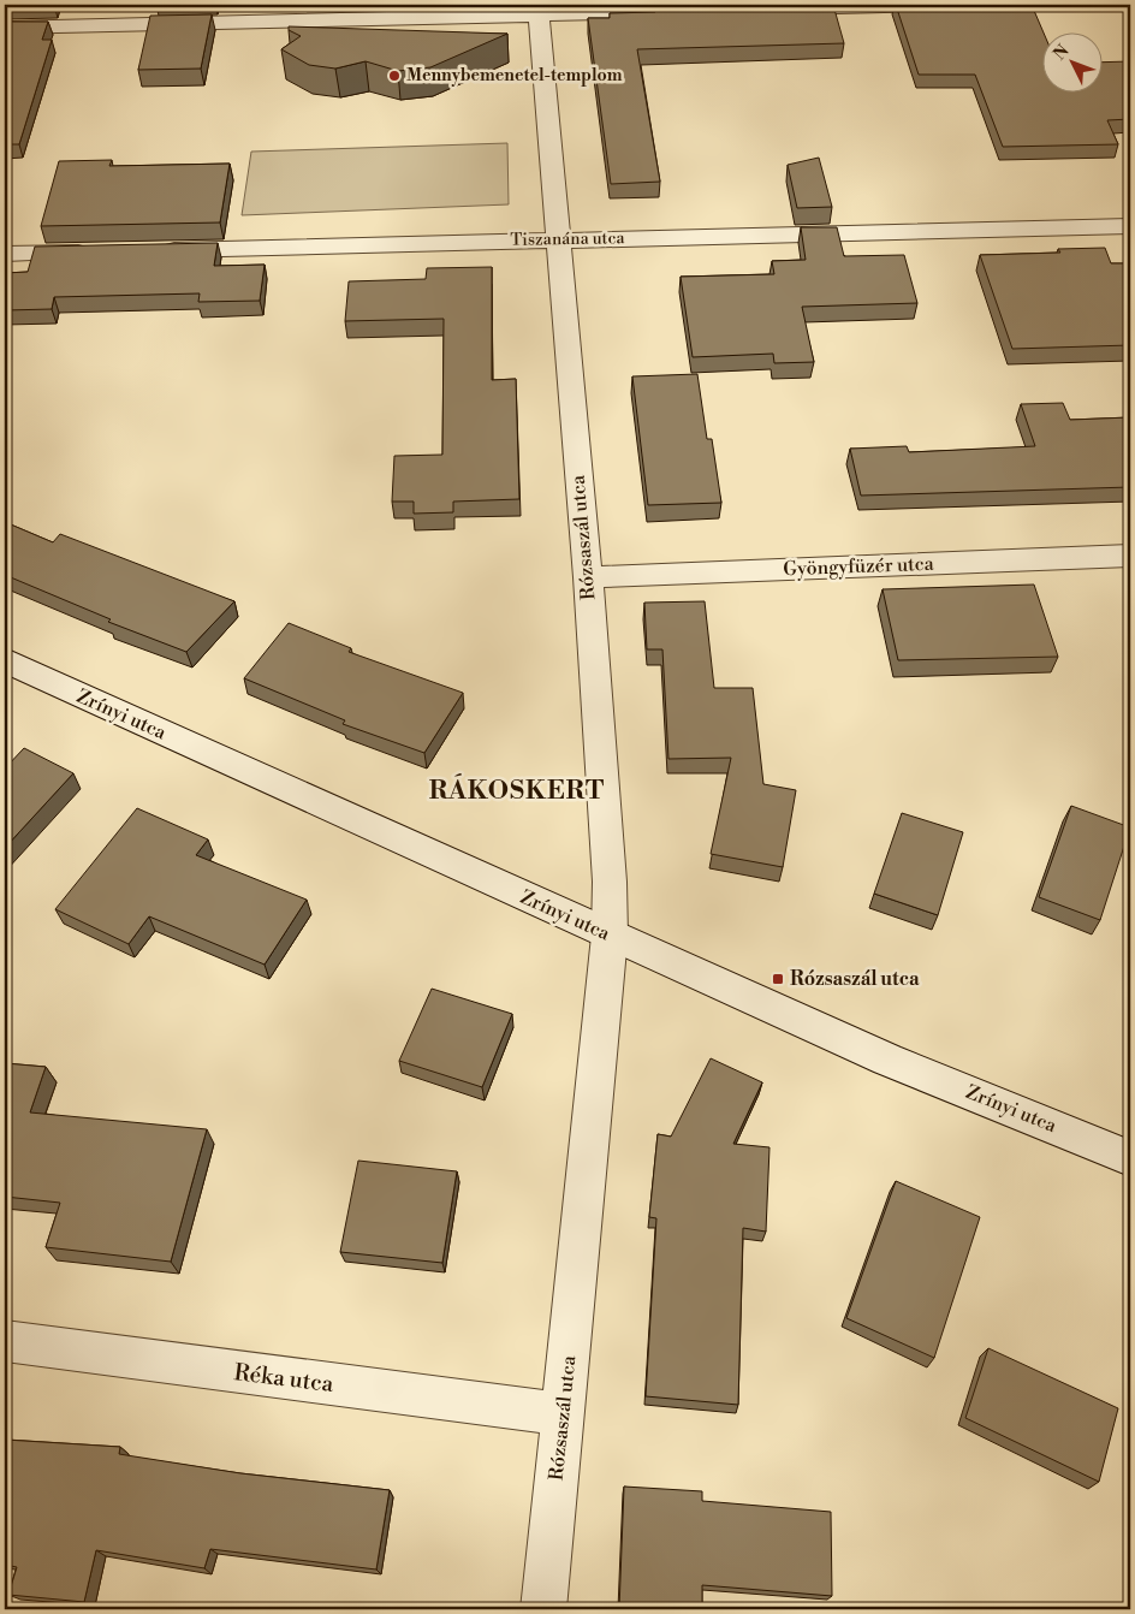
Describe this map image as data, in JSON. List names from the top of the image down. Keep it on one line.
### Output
{"streets":{"street":["Tiszanána utca","Rózsaszál utca","Gyöngyfüzér utca","Zrínyi utca","Réka utca"]},"crossings":[["Tiszanána utca","Rózsaszál utca"],["Rózsaszál utca","Gyöngyfüzér utca"],["Rózsaszál utca","Zrínyi utca"],["Rózsaszál utca","Réka utca"]],"districts":["RÁKOSKERT"],"places":{"other":["Mennybemenetel-templom"],"transit":["Rózsaszál utca"]},"north":"top left"}
